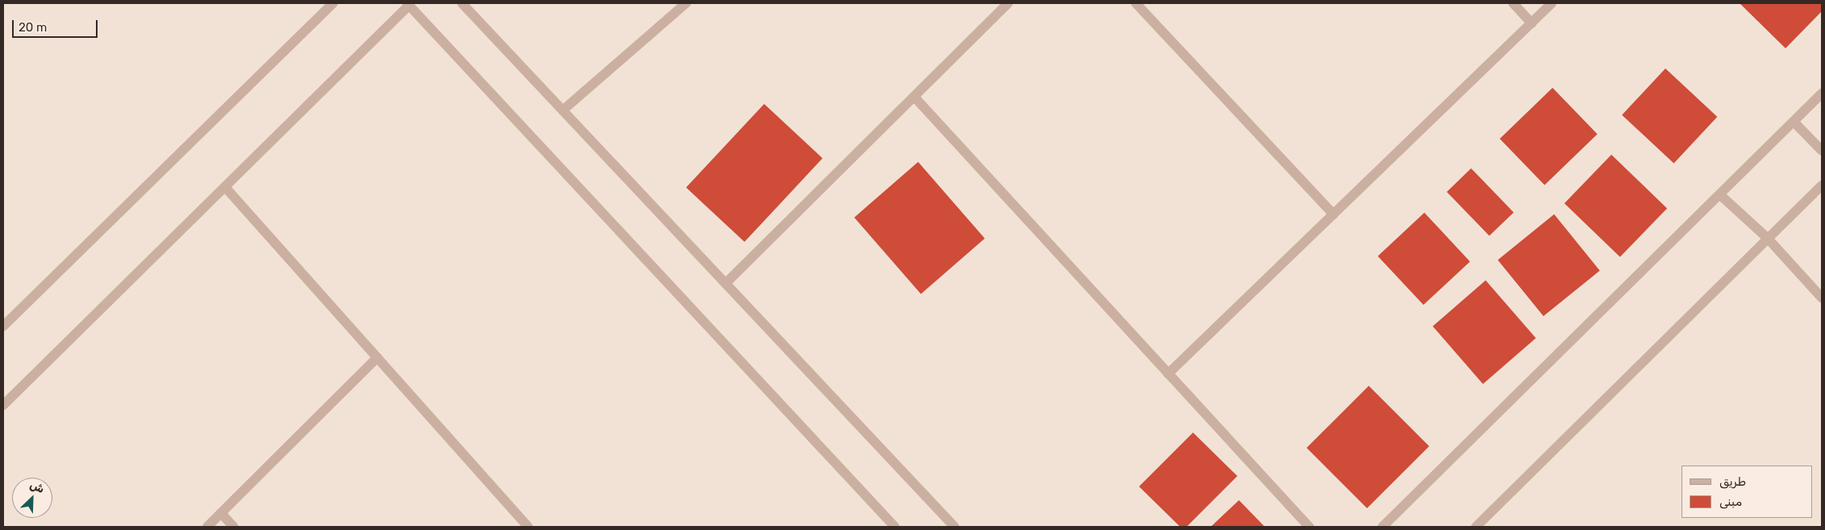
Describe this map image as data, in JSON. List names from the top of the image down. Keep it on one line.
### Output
{"legend":["طريق","مبنى"],"scale_bar":"20 m","north":"top right"}
